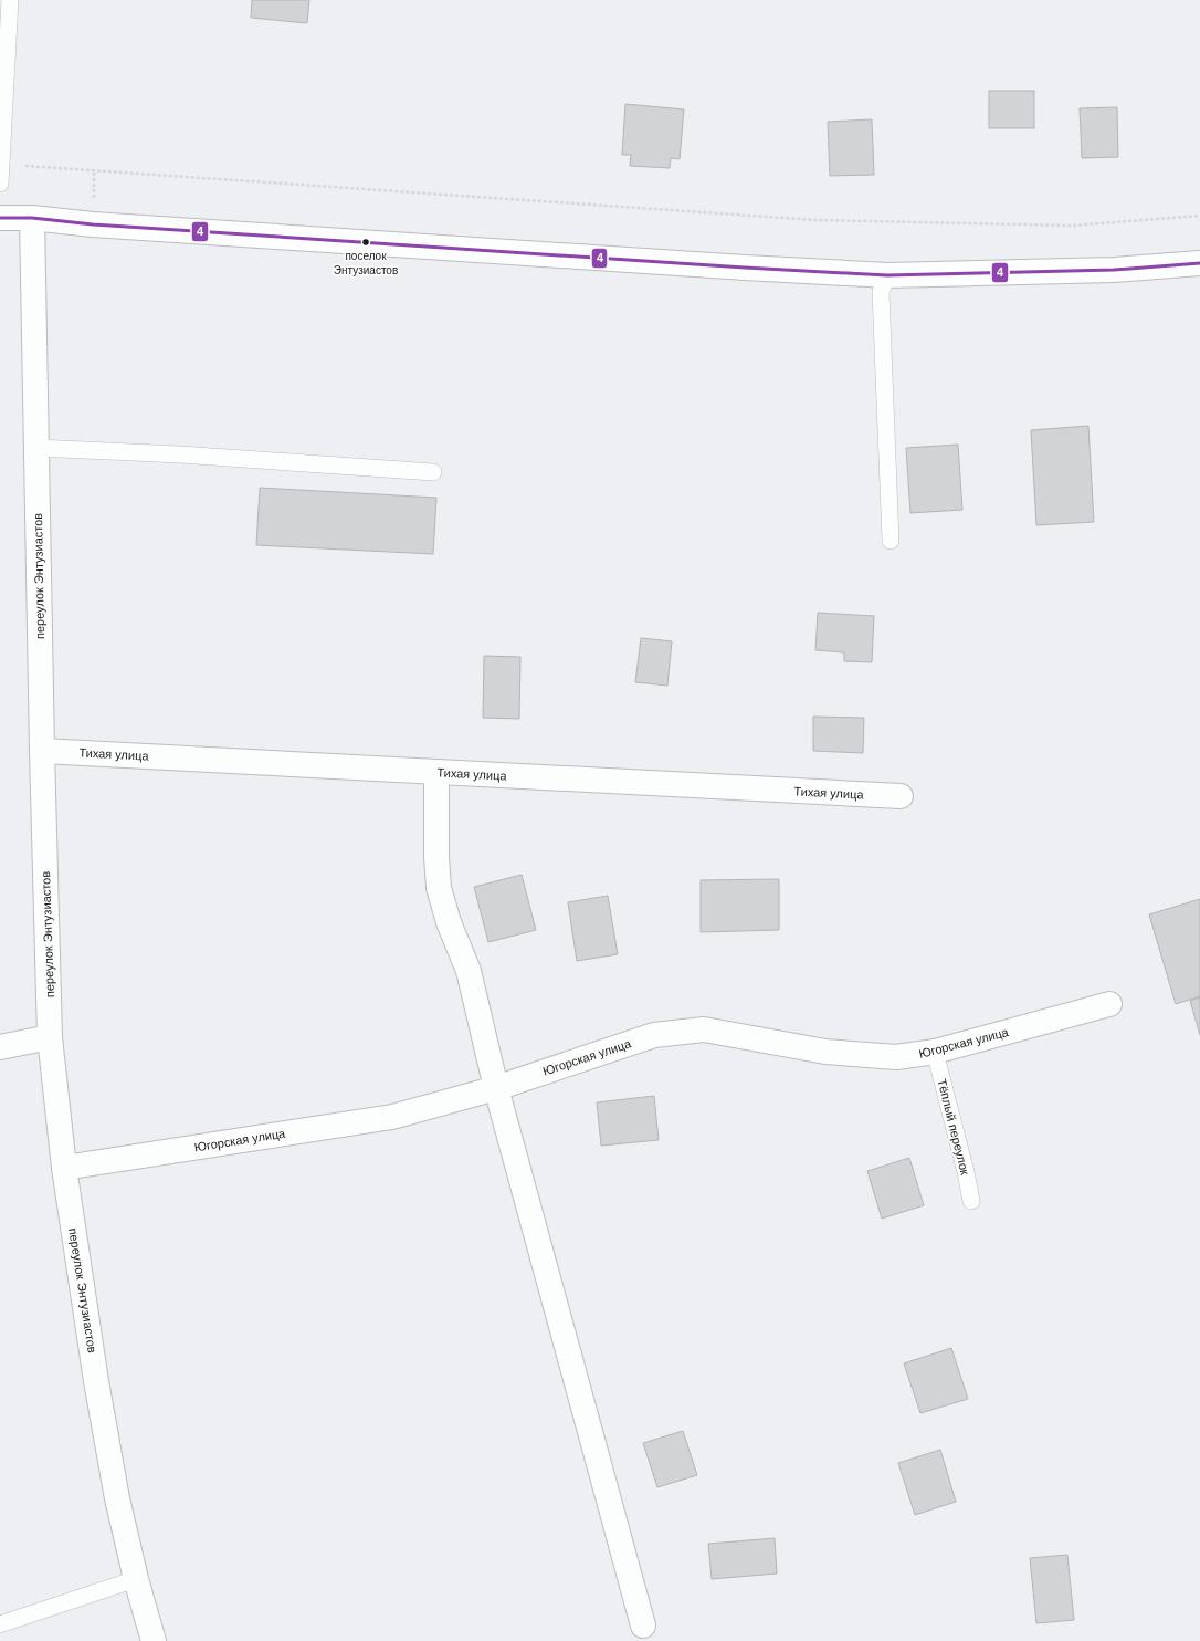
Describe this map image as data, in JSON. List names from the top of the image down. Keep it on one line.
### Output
{"streets":{"street":["переулок Энтузиастов","Тихая улица","Югорская улица"],"lane":["Тёплый переулок"]},"crossings":[["переулок Энтузиастов","Тихая улица"],["переулок Энтузиастов","Югорская улица"],["Югорская улица","Тёплый переулок"]],"places":["поселок Энтузиастов"],"lines":["transit line 4"]}
